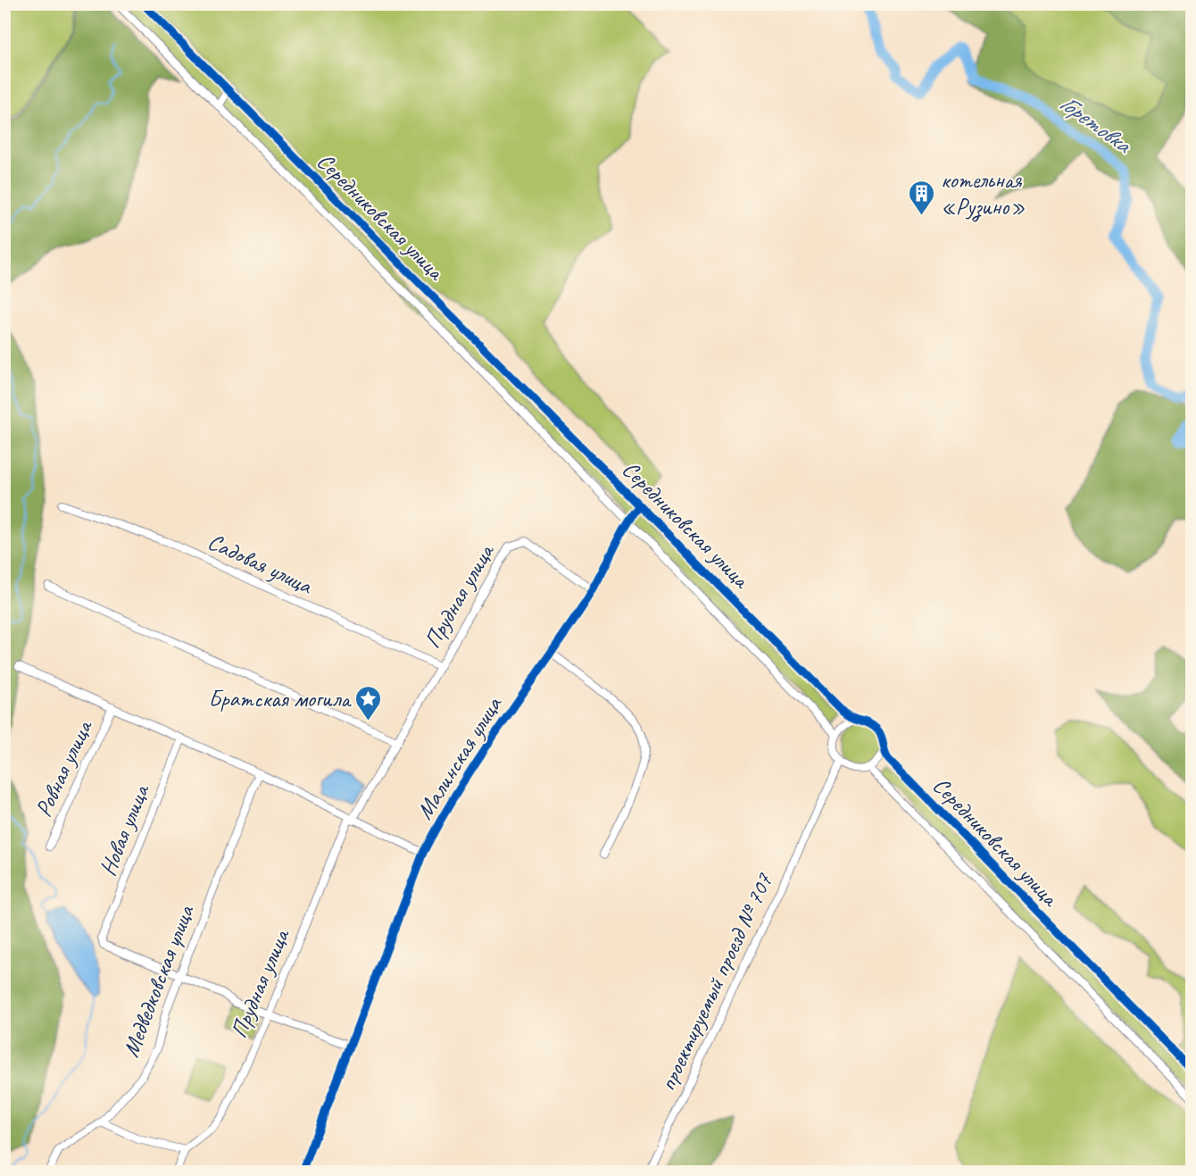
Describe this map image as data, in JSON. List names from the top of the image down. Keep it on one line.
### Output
{"streets":{"street":["Середниковская улица","Садовая улица","Прудная улица","Малинская улица","Ровная улица","Новая улица","Медведковская улица","проектируемый проезд № 707"]},"crossings":[["Середниковская улица","Малинская улица"],["Середниковская улица","проектируемый проезд № 707"],["Садовая улица","Прудная улица"],["Прудная улица","Малинская улица"],["Новая улица","Медведковская улица"]],"water":["Горетовка"],"places":{"building":["котельная «Рузино»"],"place":["Братская могила"]}}
